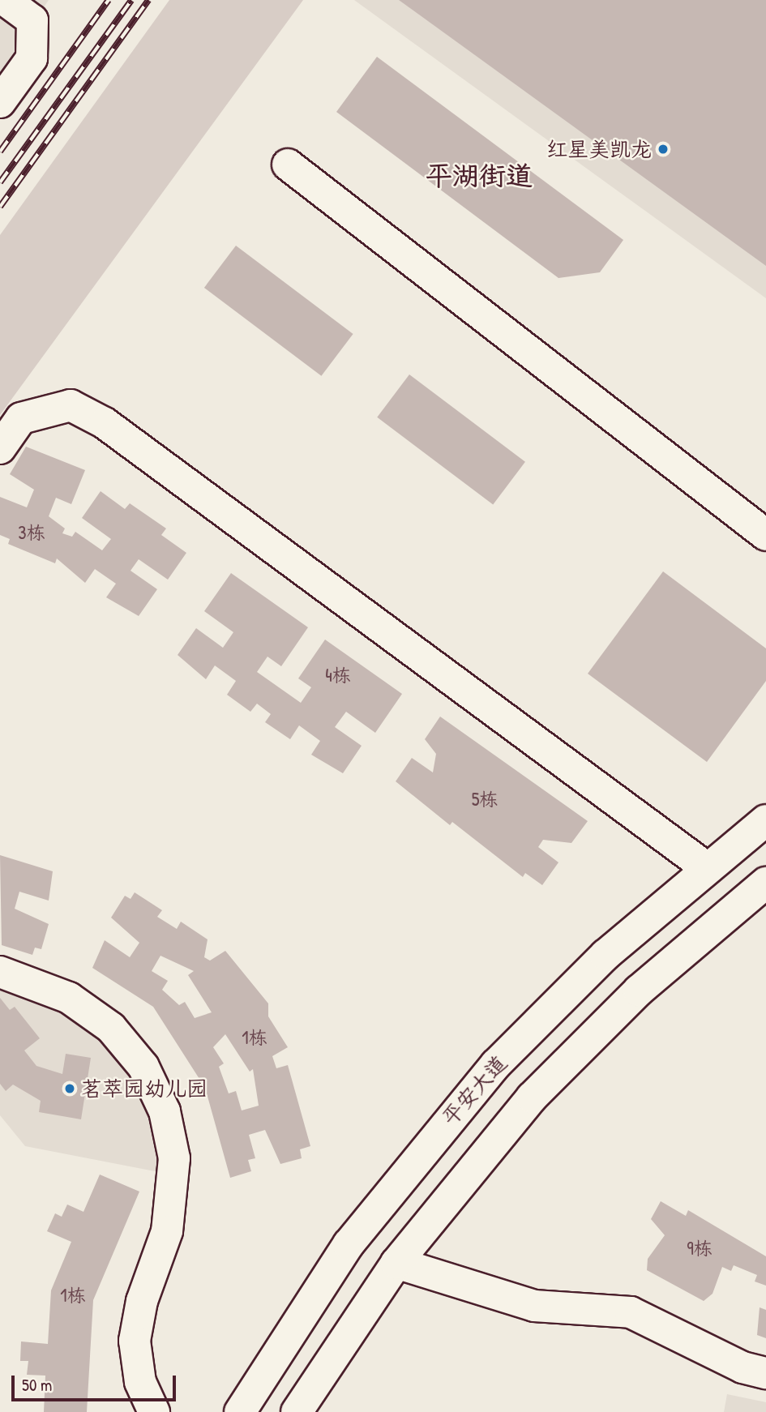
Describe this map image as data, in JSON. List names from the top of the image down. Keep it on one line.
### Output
{"streets":{"main road":["平安大道"]},"districts":["平湖街道"],"places":["红星美凯龙","茗萃园幼儿园"],"house_numbers":["3栋","4栋","5栋","1栋","9栋","1栋"],"scale_bar":"50 m"}
